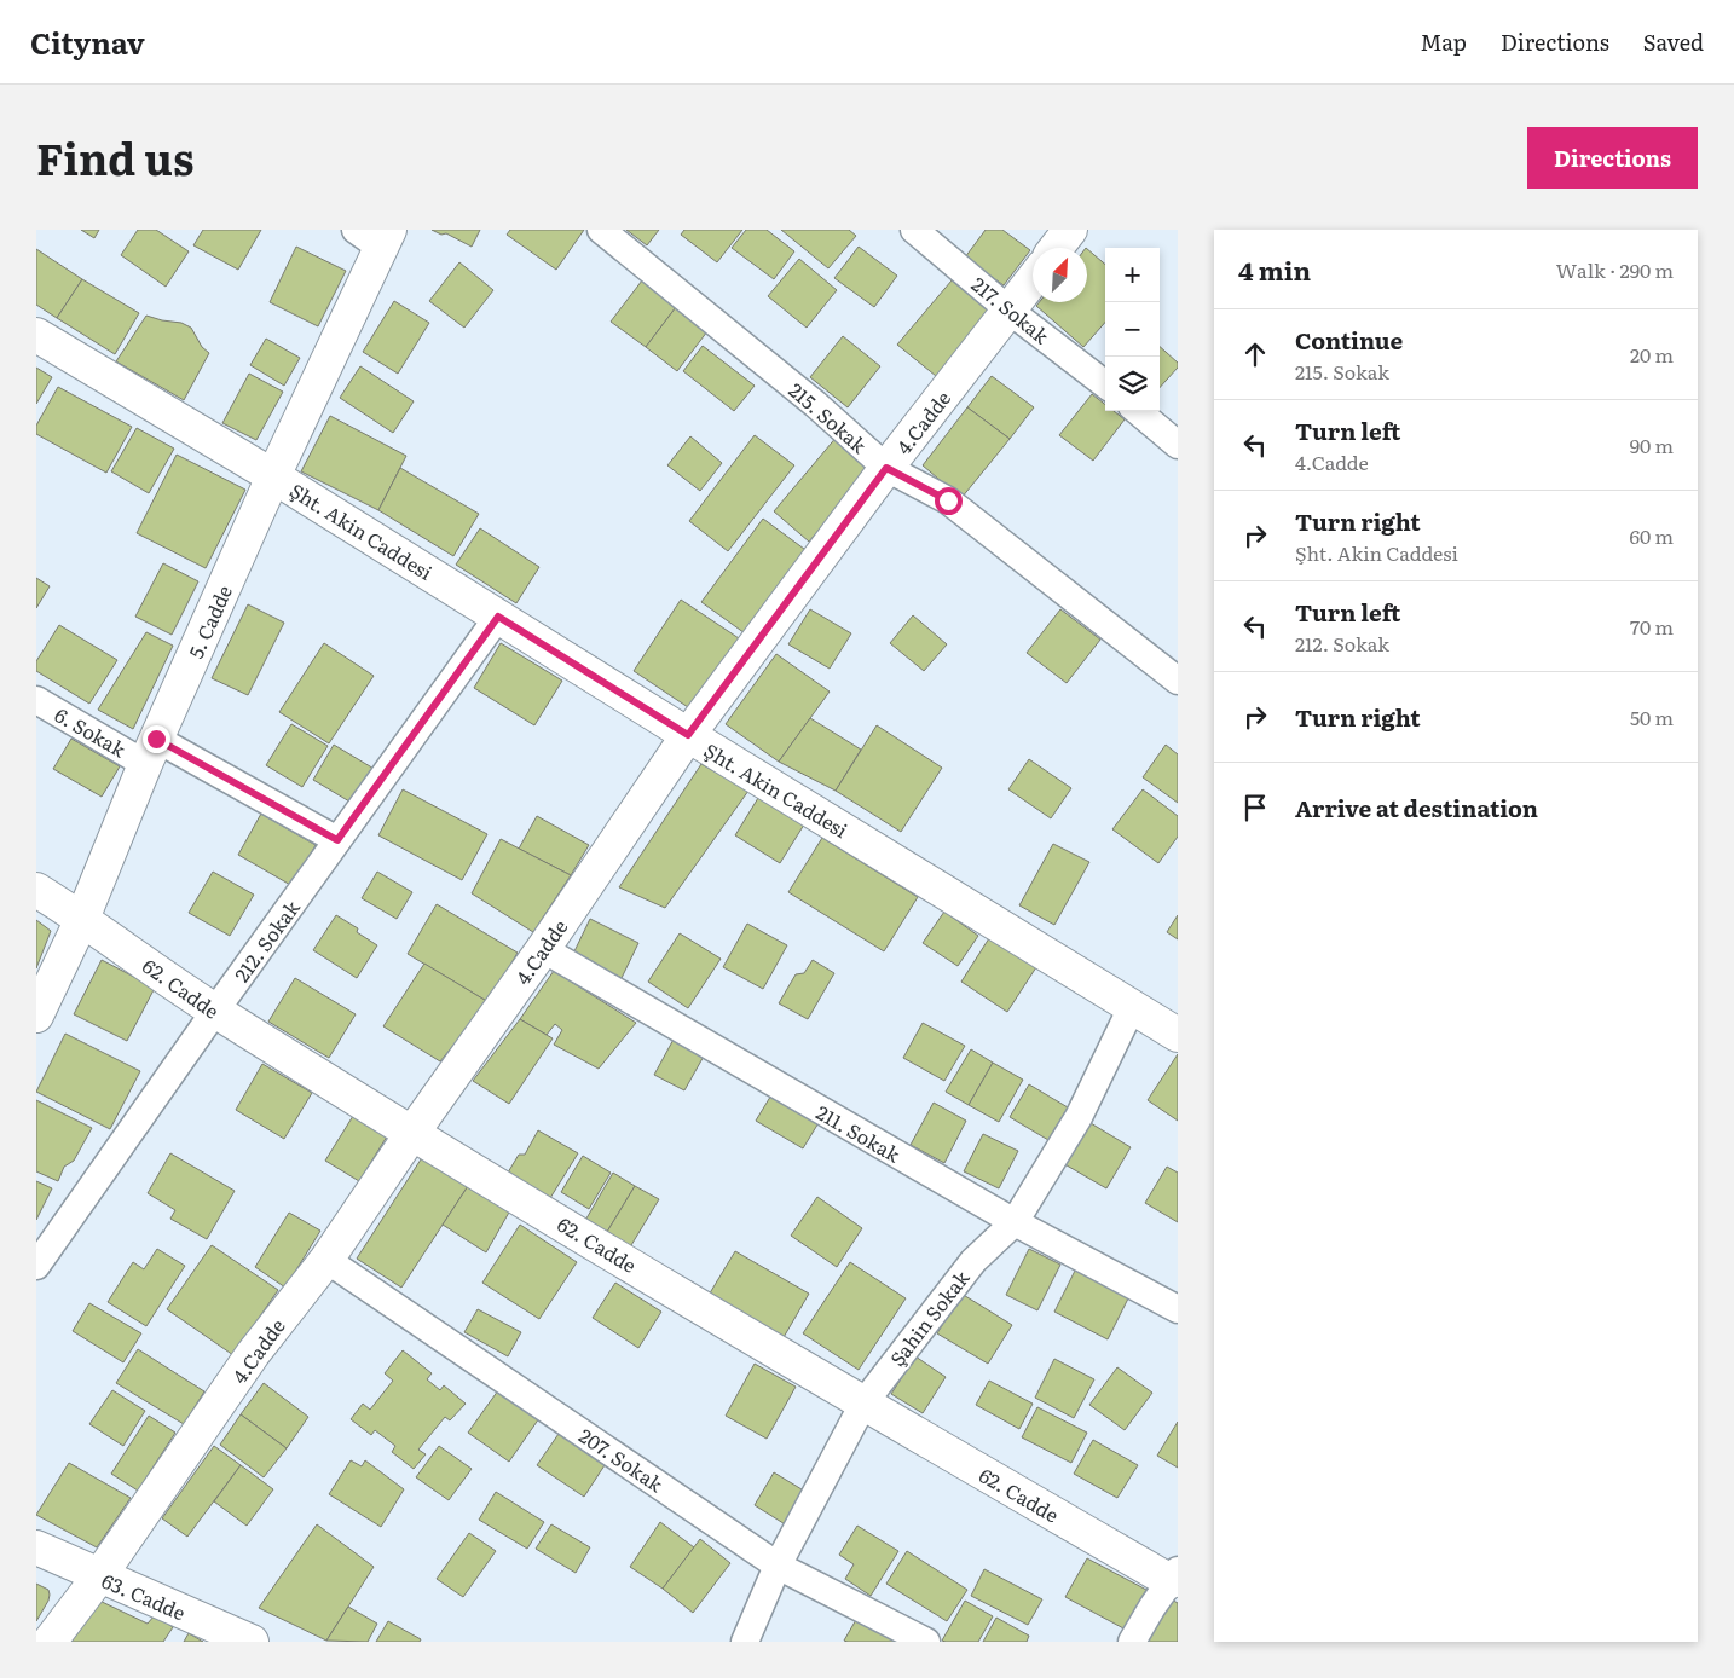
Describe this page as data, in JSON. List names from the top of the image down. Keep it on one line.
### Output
{"streets":{"street":["217. Sokak","215. Sokak","4.Cadde","Şht. Akin Caddesi","5. Cadde","6. Sokak","212. Sokak","62. Cadde","211. Sokak","Şahin Sokak","207. Sokak","63. Cadde"]},"crossings":[["217. Sokak","4.Cadde"],["215. Sokak","4.Cadde"],["4.Cadde","Şht. Akin Caddesi"],["4.Cadde","62. Cadde"],["4.Cadde","211. Sokak"],["4.Cadde","207. Sokak"],["4.Cadde","63. Cadde"],["Şht. Akin Caddesi","5. Cadde"],["Şht. Akin Caddesi","212. Sokak"],["Şht. Akin Caddesi","Şahin Sokak"],["5. Cadde","6. Sokak"],["5. Cadde","62. Cadde"],["6. Sokak","212. Sokak"],["212. Sokak","62. Cadde"],["62. Cadde","Şahin Sokak"],["211. Sokak","Şahin Sokak"],["Şahin Sokak","207. Sokak"]],"north":"top right","page":{"header":"Citynav","nav":["Map","Directions","Saved"],"title":"Find us","buttons":"Directions","heading":["4 min","Walk · 290 m"],"map_buttons":["+","−"],"list":[["Continue","215. Sokak","20 m"],["Turn left","4.Cadde","90 m"],["Turn right","Şht. Akin Caddesi","60 m"],["Turn left","212. Sokak","70 m"],["Turn right","50 m"],"Arrive at destination"]}}
